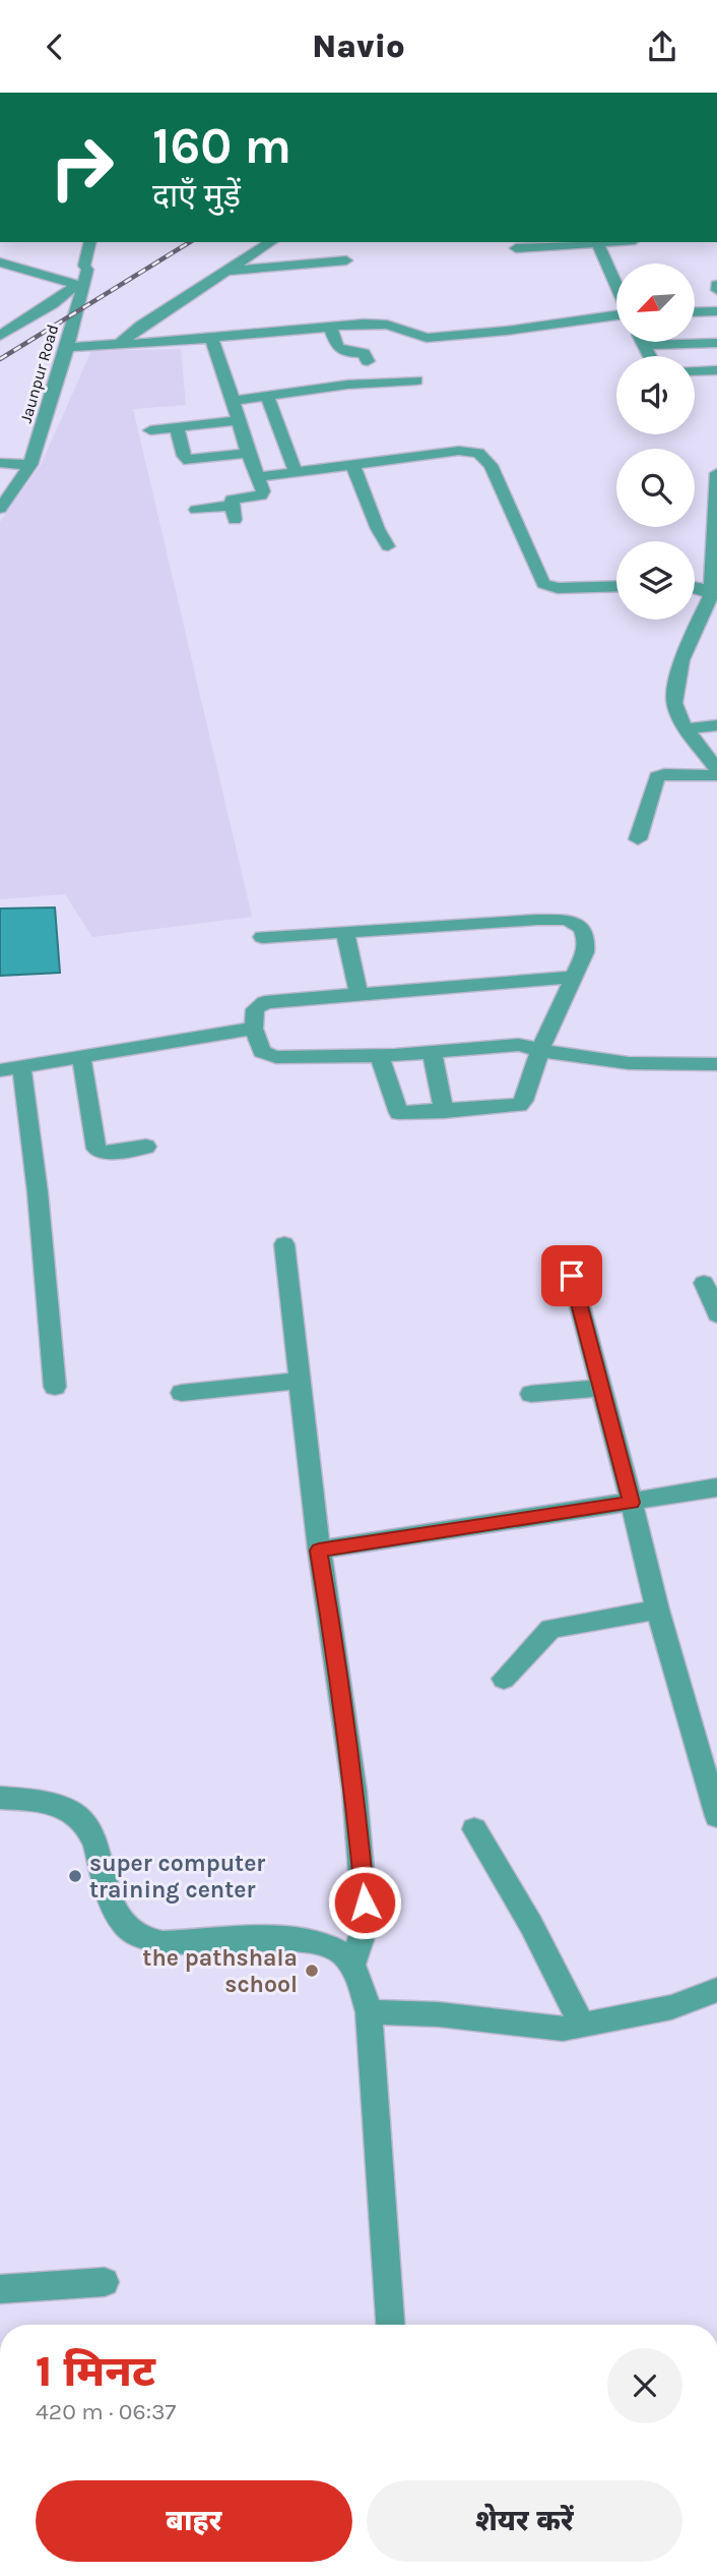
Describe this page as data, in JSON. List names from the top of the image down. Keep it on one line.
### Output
{"streets":{"street":["Jaunpur Road"]},"places":["super computer training center","the pathshala school"],"north":"bottom left","page":{"header":"Navio","turn":["160 m","दाएँ मुड़ें"],"heading":["1 मिनट","420 m · 06:37"],"buttons":["बाहर","शेयर करें"]}}
